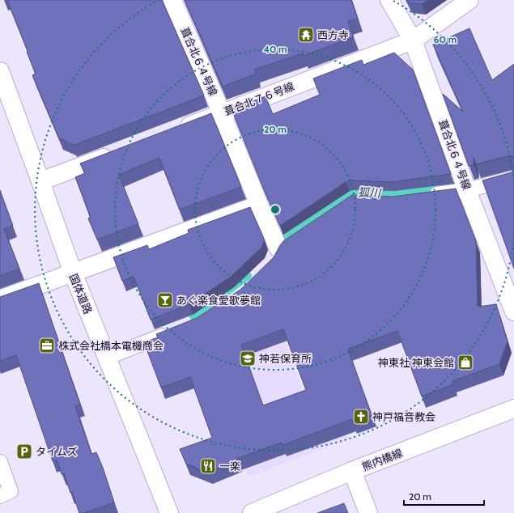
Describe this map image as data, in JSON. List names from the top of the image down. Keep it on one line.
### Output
{"streets":{"street":["葺合北６４号線","葺合北７６号線","国体道路","熊内橋線"]},"crossings":[["葺合北６４号線","葺合北７６号線"]],"water":["狐川"],"places":{"temple":["西方寺"],"bar":["あぐ楽食愛歌夢館"],"office":["株式会社橋本電機商会"],"school or university":["神若保育所"],"shop":["神東社 神東会館"],"church":["神戸福音教会"],"parking":["タイムズ"],"restaurant":["一楽"]},"scale_bar":"20 m","rings":["60 m","40 m","20 m"]}
